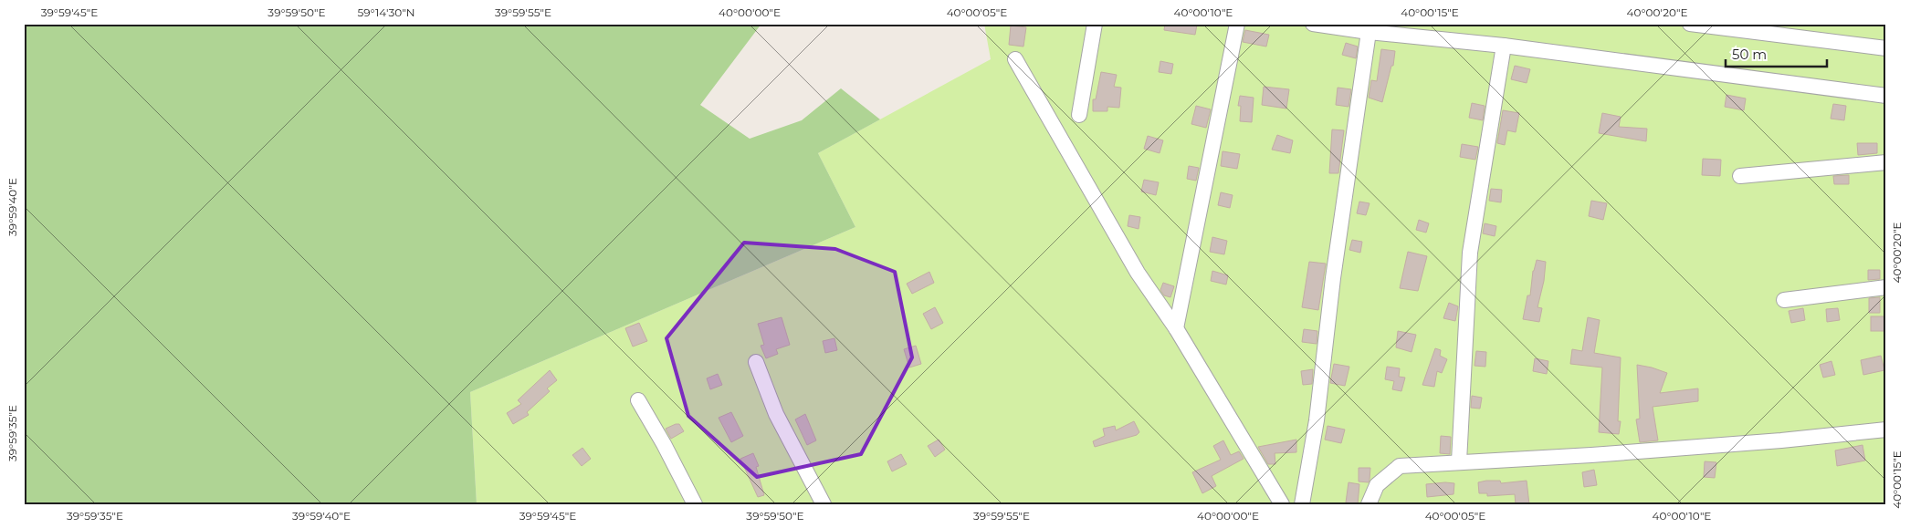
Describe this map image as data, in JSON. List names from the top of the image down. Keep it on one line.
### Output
{"scale_bar":"50 m","coordinates":["39°59'45\"E","39°59'50\"E","59°14'30\"N","39°59'55\"E","40°00'00\"E","40°00'05\"E","40°00'10\"E","40°00'15\"E","40°00'20\"E","39°59'40\"E","39°59'35\"E"]}
